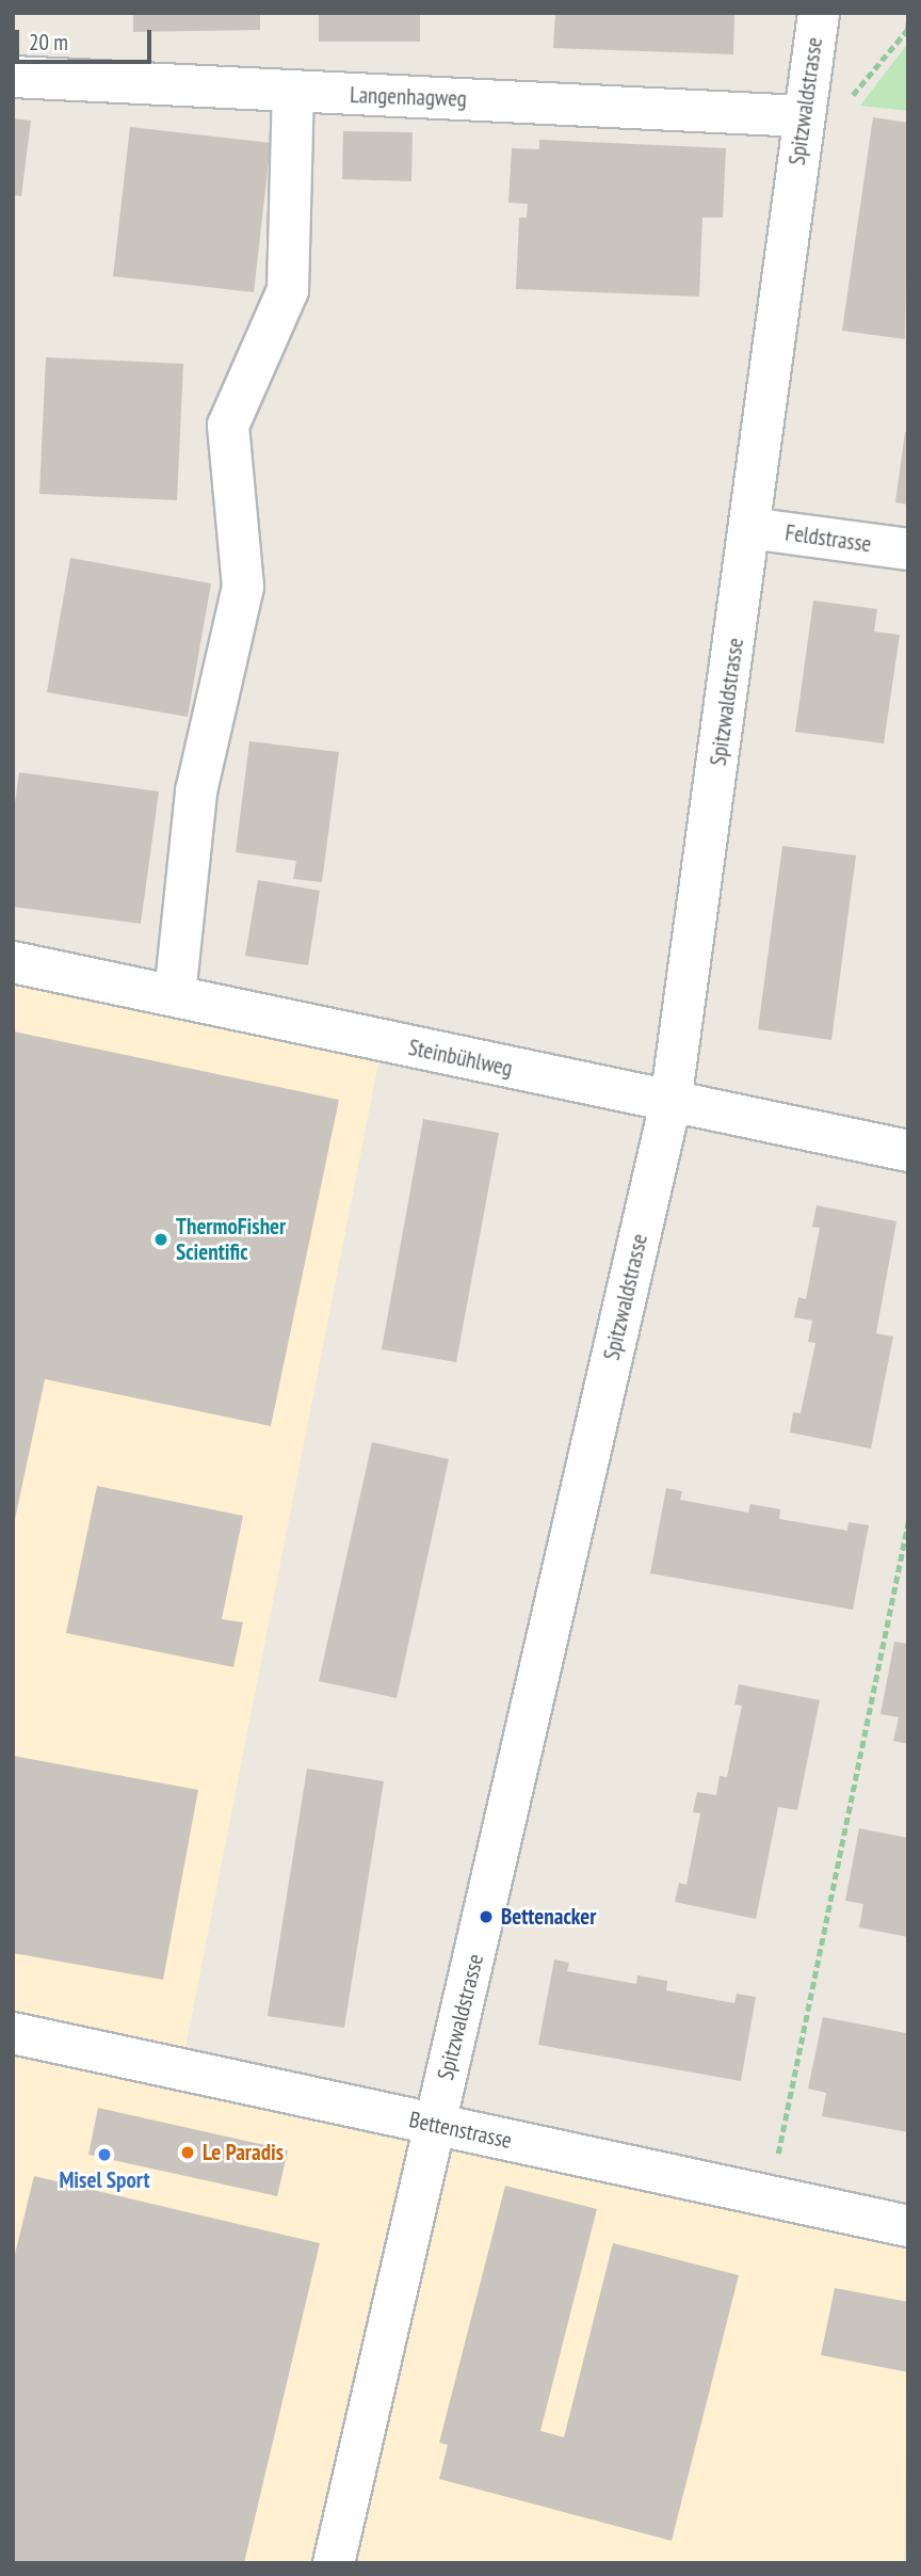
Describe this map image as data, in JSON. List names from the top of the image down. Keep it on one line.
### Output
{"streets":{"street":["Langenhagweg","Spitzwaldstrasse","Feldstrasse","Steinbühlweg","Bettenstrasse"]},"crossings":[["Langenhagweg","Spitzwaldstrasse"],["Spitzwaldstrasse","Feldstrasse"],["Spitzwaldstrasse","Steinbühlweg"],["Spitzwaldstrasse","Bettenstrasse"]],"places":["ThermoFisher Scientific","Bettenacker","Le Paradis","Misel Sport"],"scale_bar":"20 m"}
